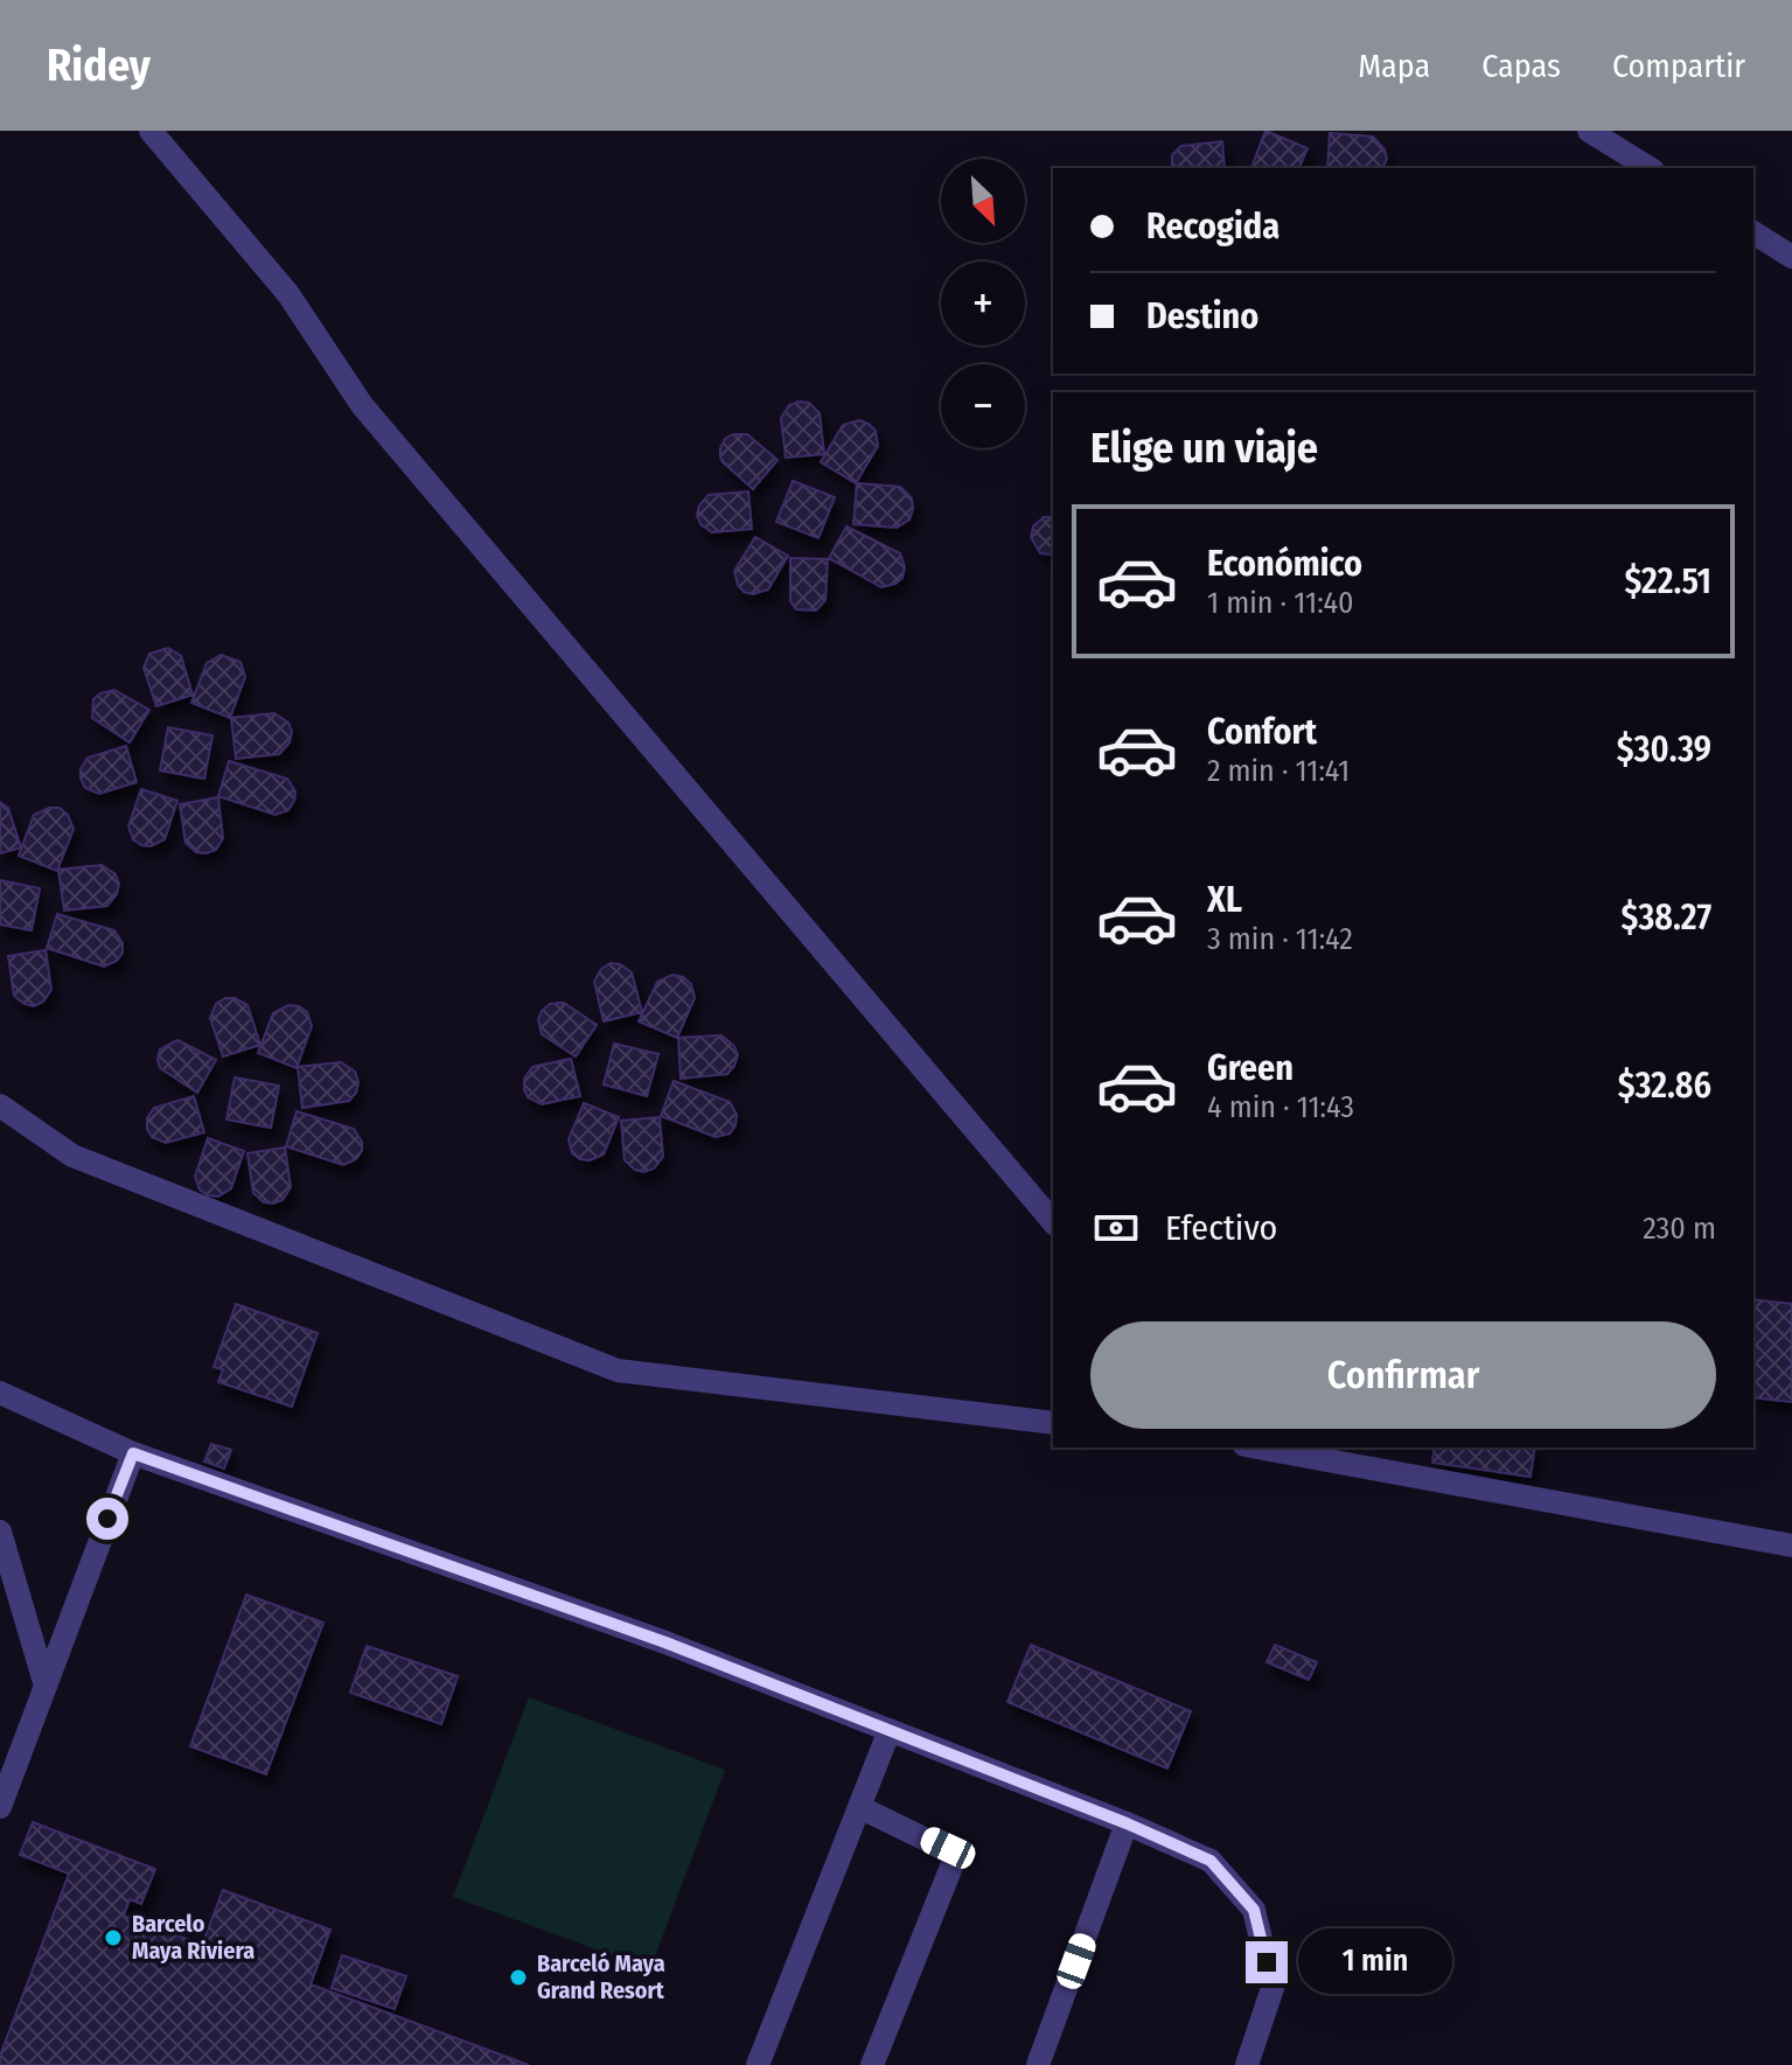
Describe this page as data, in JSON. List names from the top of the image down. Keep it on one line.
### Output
{"places":["Barcelo Maya Riviera","Barceló Maya Grand Resort"],"north":"bottom right","page":{"header":"Ridey","nav":["Mapa","Capas","Compartir"],"map_buttons":["+","−"],"banner":["Recogida","Destino"],"heading":"Elige un viaje","list":[{"name":"Económico","note":"1 min · 11:40","value":"$22.51"},{"name":"Confort","note":"2 min · 11:41","value":"$30.39"},{"name":"XL","note":"3 min · 11:42","value":"$38.27"},{"name":"Green","note":"4 min · 11:43","value":"$32.86"}],"pay":["Efectivo","230 m"],"buttons":"Confirmar","bubble":"1 min"}}
